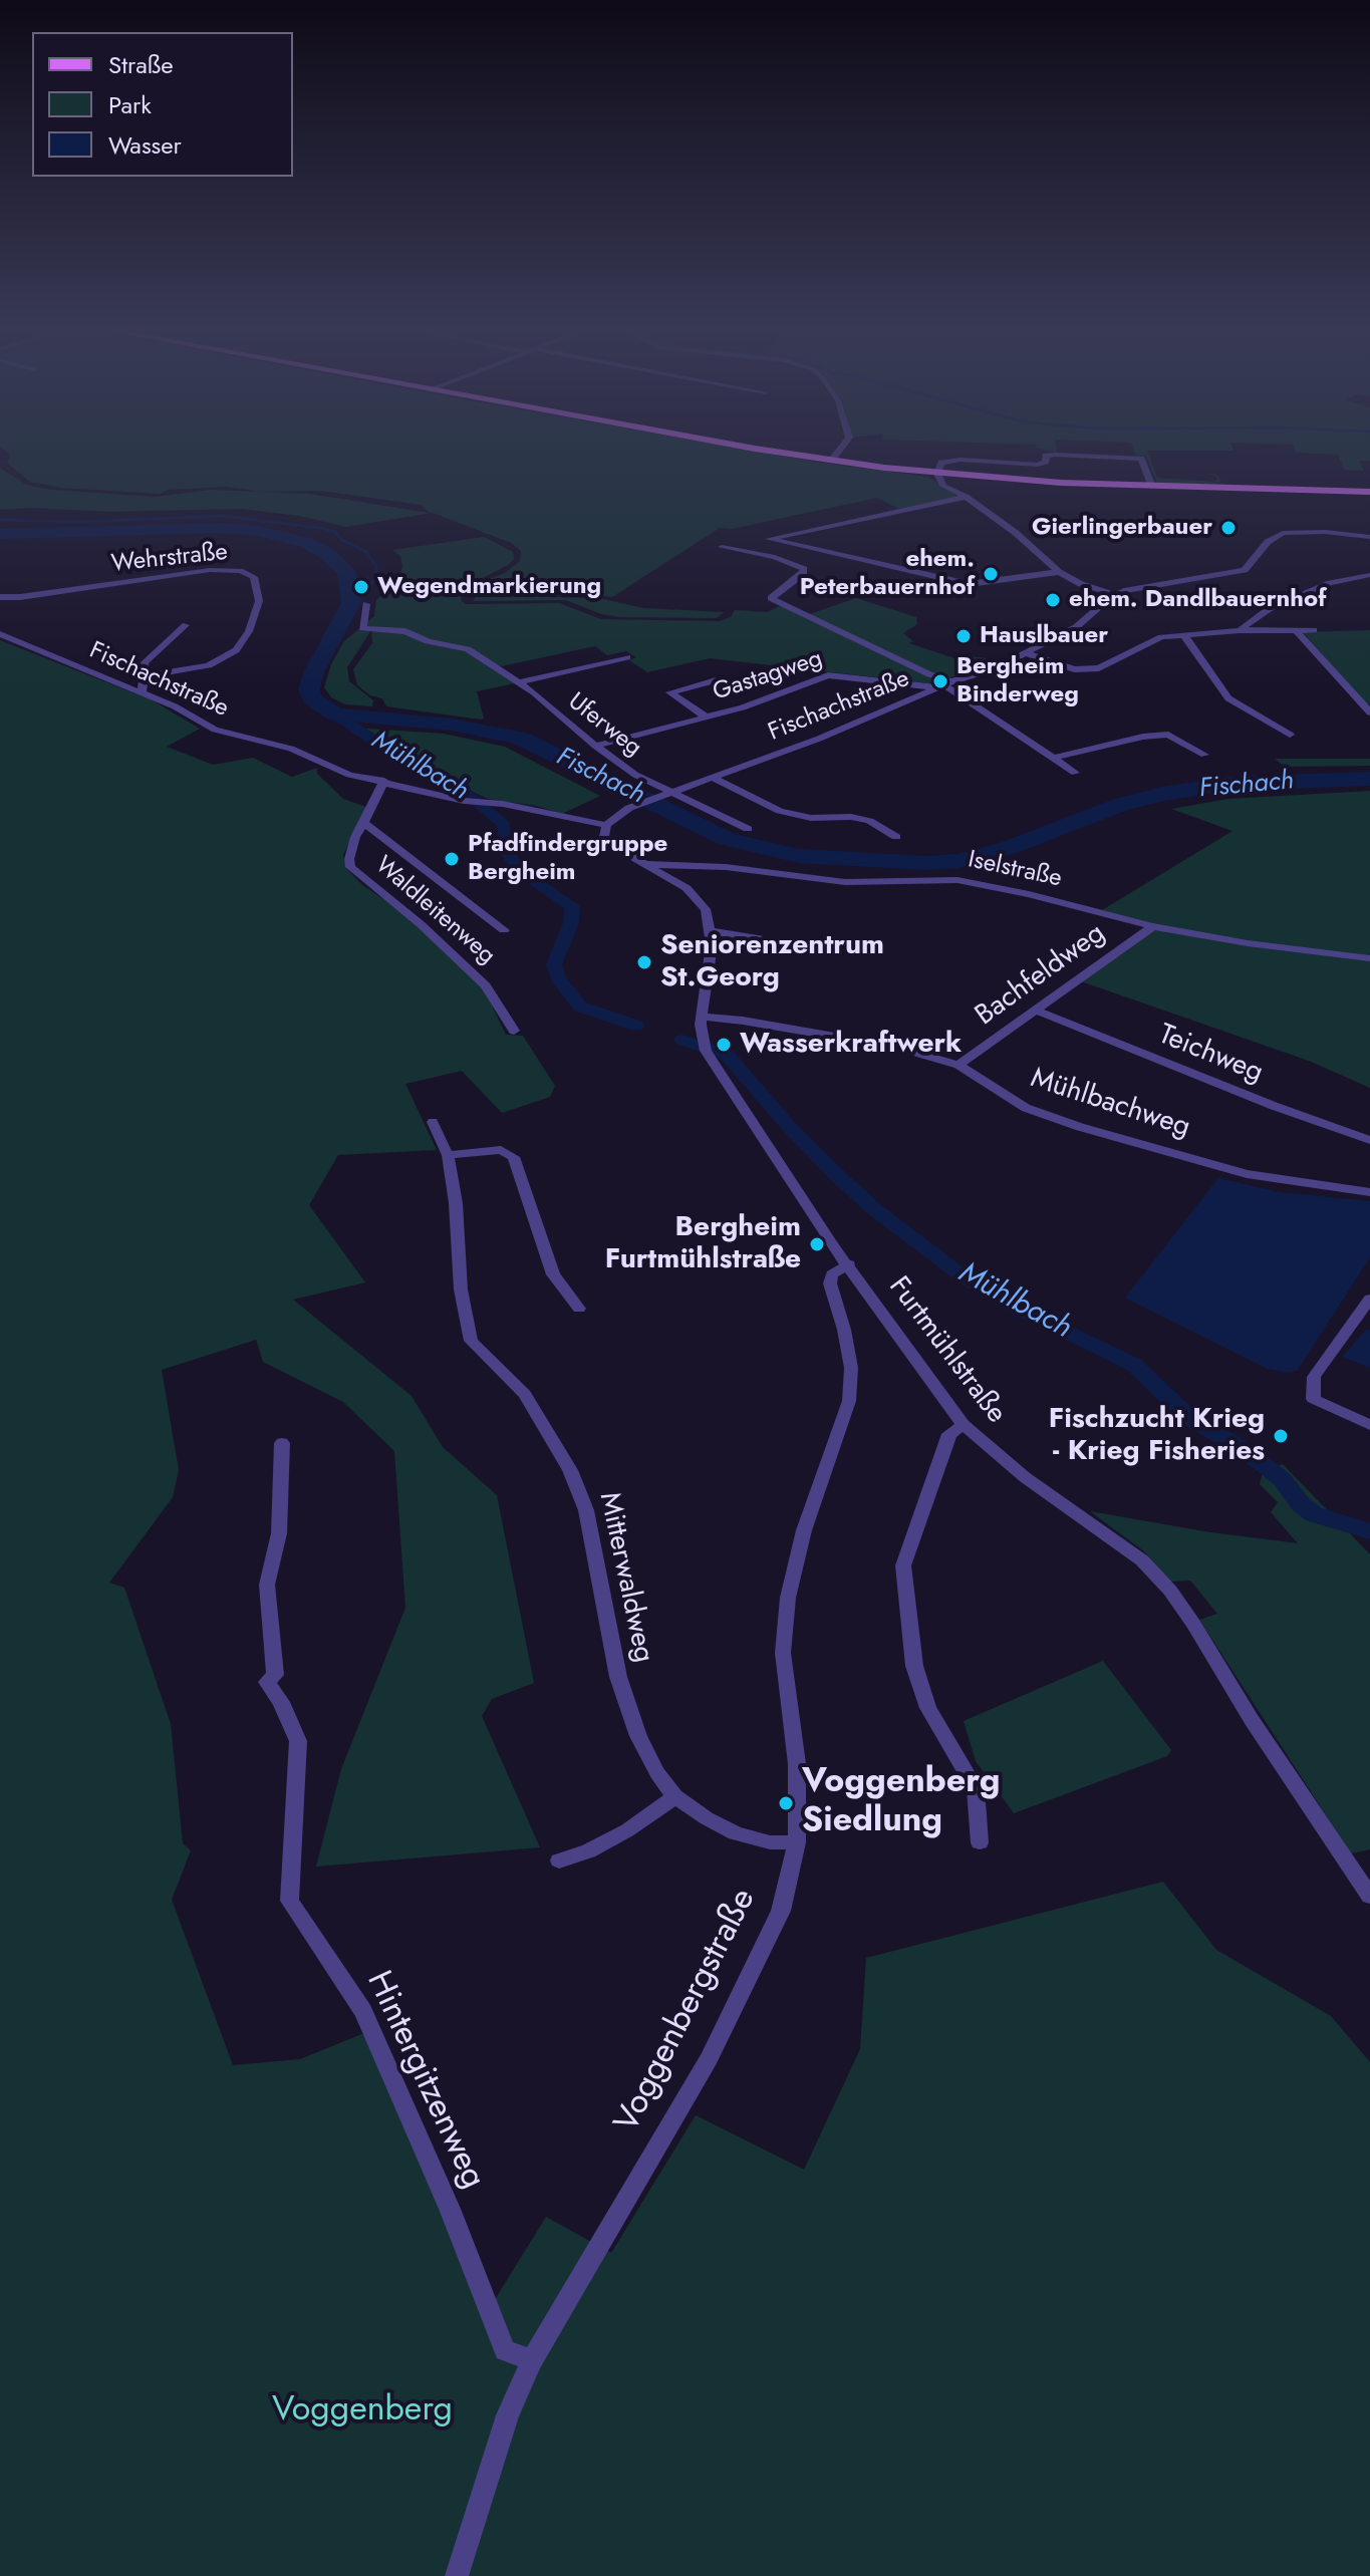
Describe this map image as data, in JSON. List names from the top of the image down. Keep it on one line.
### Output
{"streets":{"street":["Wehrstraße","Gastagweg","Fischachstraße","Uferweg","Iselstraße","Waldleitenweg","Bachfeldweg","Teichweg","Mühlbachweg","Furtmühlstraße","Mitterwaldweg","Voggenbergstraße","Hintergitzenweg"]},"crossings":[["Gastagweg","Fischachstraße"],["Gastagweg","Uferweg"],["Fischachstraße","Uferweg"],["Fischachstraße","Waldleitenweg"],["Fischachstraße","Furtmühlstraße"],["Iselstraße","Bachfeldweg"],["Iselstraße","Furtmühlstraße"],["Bachfeldweg","Teichweg"],["Bachfeldweg","Mühlbachweg"],["Mühlbachweg","Furtmühlstraße"],["Furtmühlstraße","Voggenbergstraße"],["Mitterwaldweg","Voggenbergstraße"],["Voggenbergstraße","Hintergitzenweg"]],"water":["Mühlbach","Fischach"],"parks":["Voggenberg"],"places":["Gierlingerbauer","ehem. Peterbauernhof","Wegendmarkierung","ehem. Dandlbauernhof","Hauslbauer","Bergheim Binderweg","Pfadfindergruppe Bergheim","Seniorenzentrum St.Georg","Wasserkraftwerk","Bergheim Furtmühlstraße","Fischzucht Krieg - Krieg Fisheries","Voggenberg Siedlung"],"legend":["Straße","Park","Wasser"]}
